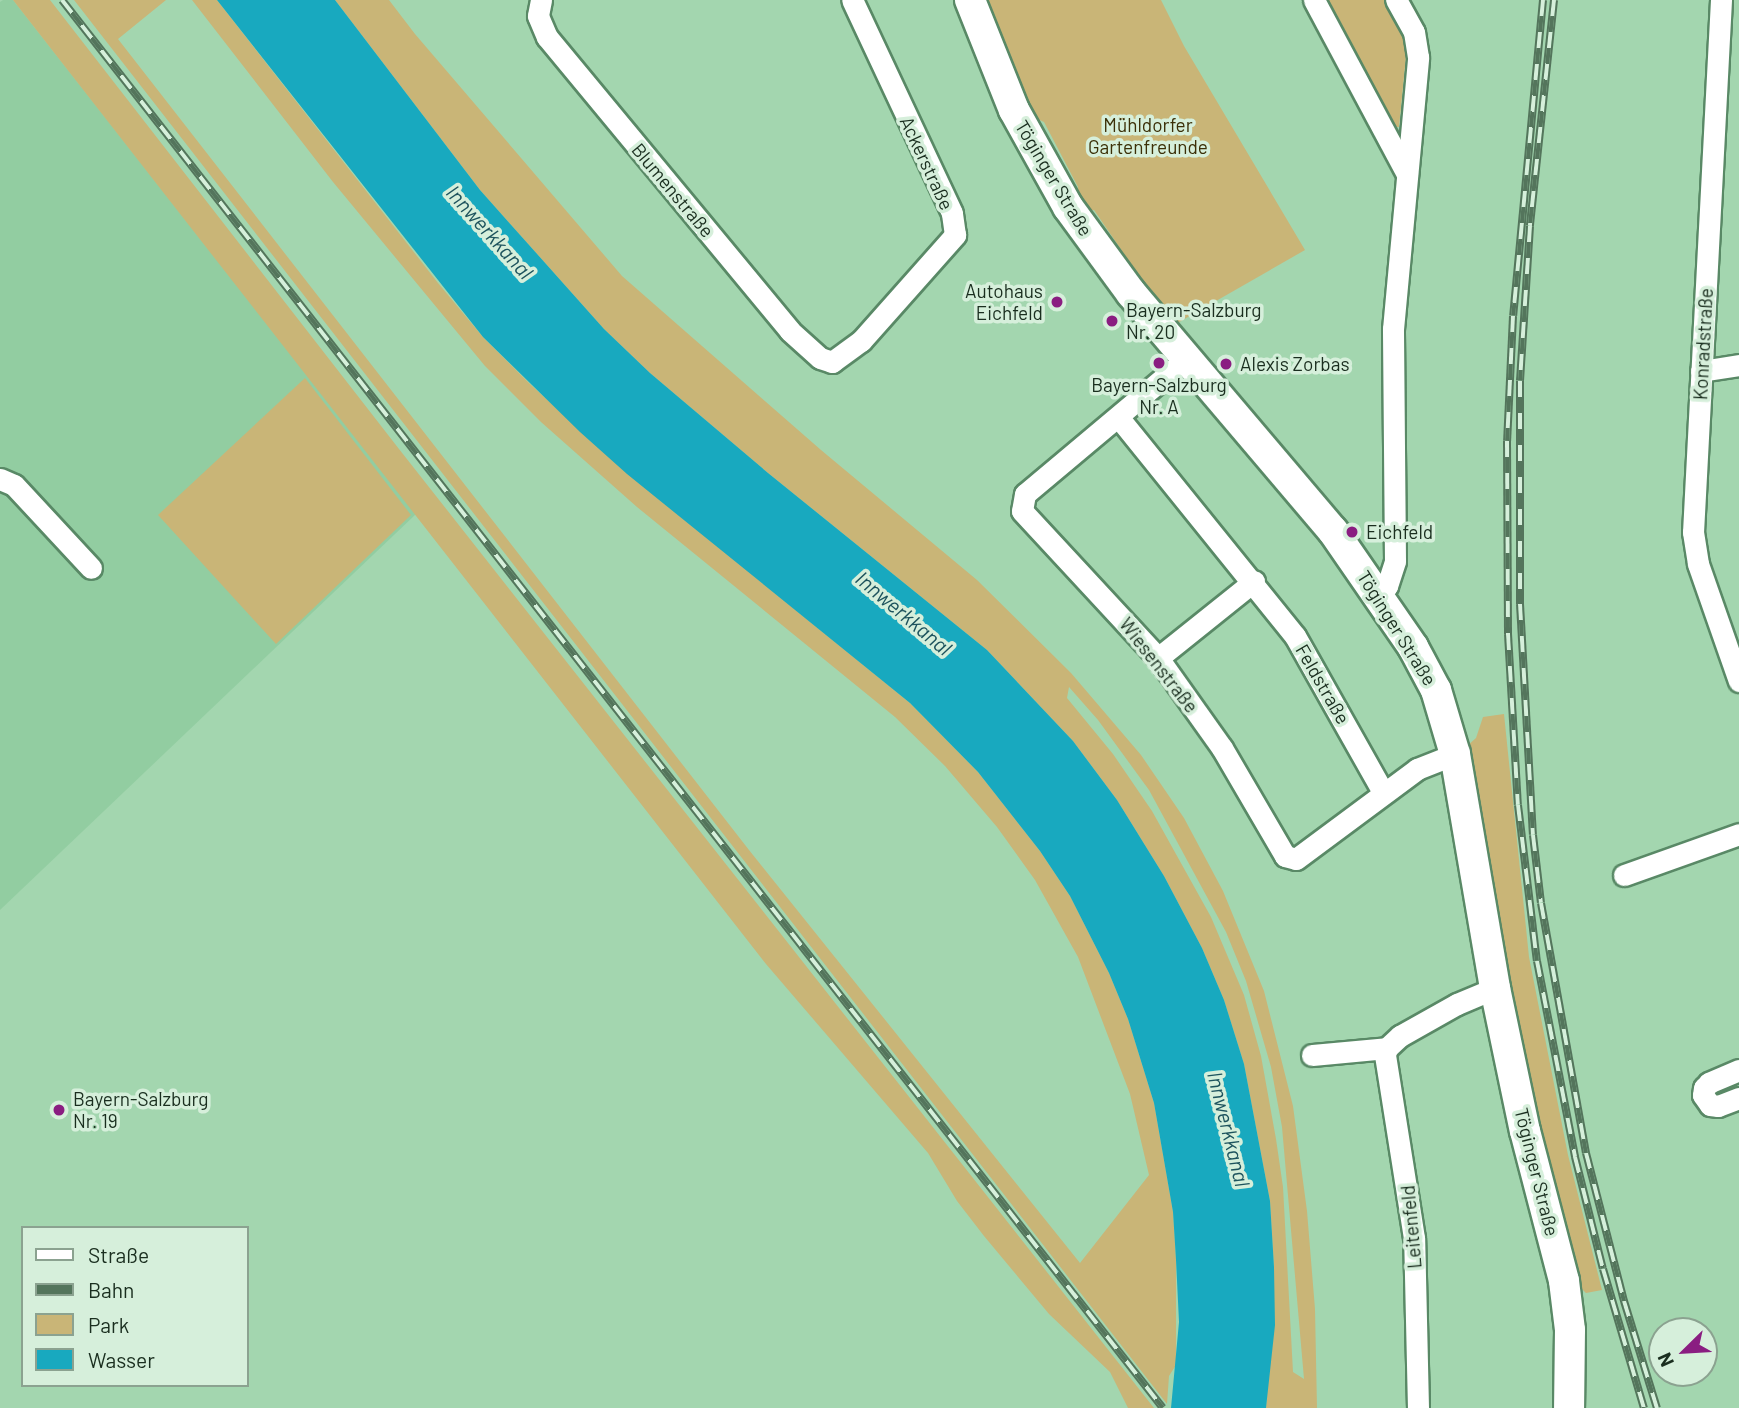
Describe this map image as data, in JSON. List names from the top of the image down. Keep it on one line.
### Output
{"streets":{"street":["Ackerstraße","Töginger Straße","Blumenstraße","Konradstraße","Wiesenstraße","Feldstraße","Leitenfeld"]},"crossings":[["Ackerstraße","Blumenstraße"],["Töginger Straße","Wiesenstraße"],["Wiesenstraße","Feldstraße"]],"water":["Innwerkkanal"],"parks":["Mühldorfer Gartenfreunde"],"places":["Autohaus Eichfeld","Bayern-Salzburg Nr. 20","Bayern-Salzburg Nr. A","Alexis Zorbas","Eichfeld","Bayern-Salzburg Nr. 19"],"legend":["Straße","Bahn","Park","Wasser"],"north":"bottom left"}
